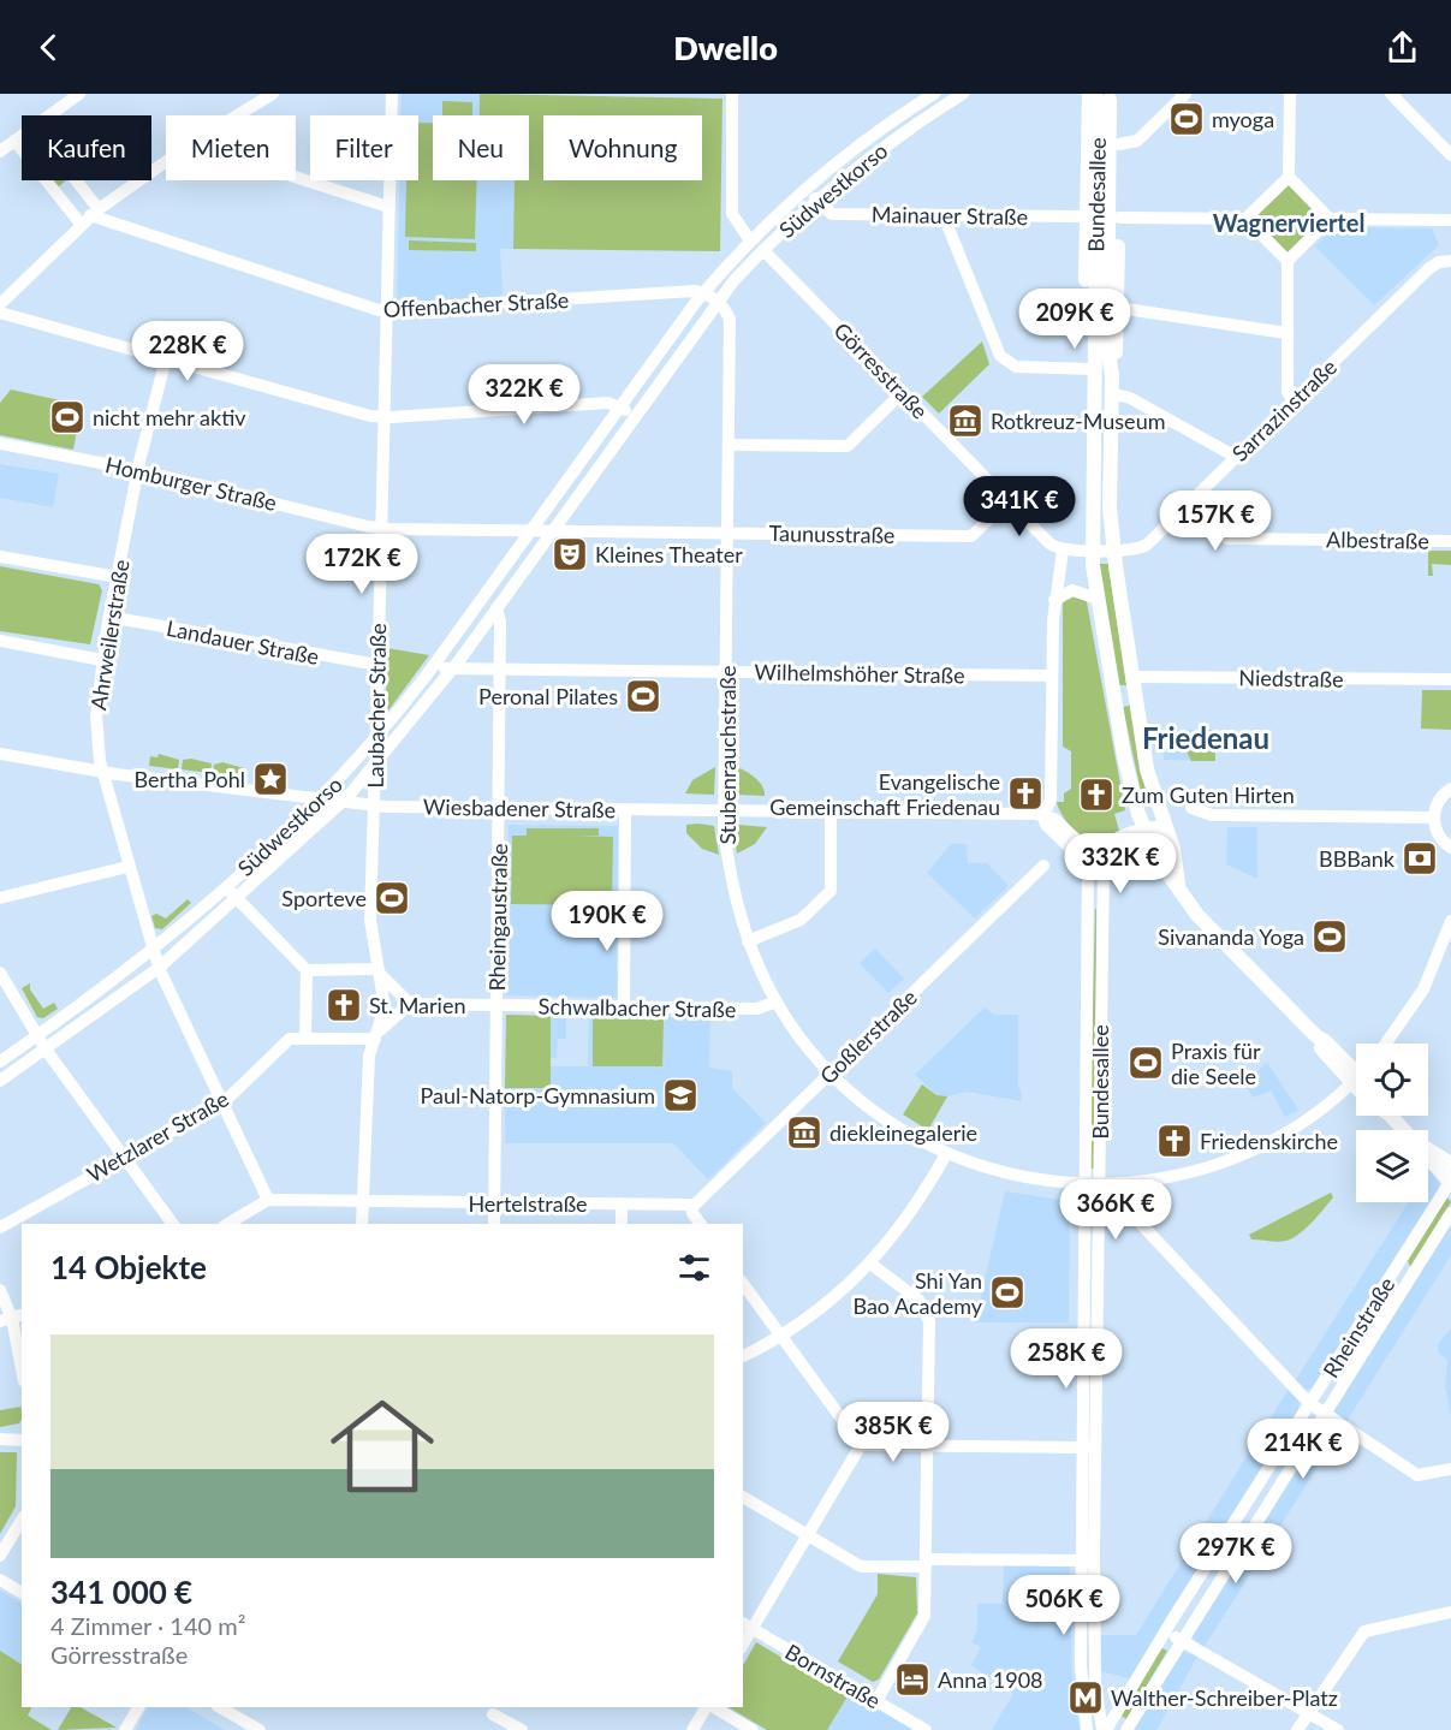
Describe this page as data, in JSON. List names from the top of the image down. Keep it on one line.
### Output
{"streets":{"main road":["Bundesallee"],"street":["Südwestkorso","Mainauer Straße","Offenbacher Straße","Görresstraße","Sarrazinstraße","Homburger Straße","Taunusstraße","Albestraße","Ahrweilerstraße","Landauer Straße","Wilhelmshöher Straße","Niedstraße","Laubacher Straße","Stubenrauchstraße","Wiesbadener Straße","Rheingaustraße","Schwalbacher Straße","Goßlerstraße","Wetzlarer Straße","Hertelstraße","Rheinstraße","Bornstraße"]},"crossings":[["Südwestkorso","Mainauer Straße"],["Südwestkorso","Offenbacher Straße"],["Südwestkorso","Görresstraße"],["Südwestkorso","Taunusstraße"],["Südwestkorso","Ahrweilerstraße"],["Südwestkorso","Wilhelmshöher Straße"],["Südwestkorso","Laubacher Straße"],["Südwestkorso","Stubenrauchstraße"],["Südwestkorso","Wiesbadener Straße"],["Südwestkorso","Rheingaustraße"],["Bundesallee","Sarrazinstraße"],["Bundesallee","Niedstraße"],["Bundesallee","Stubenrauchstraße"],["Bundesallee","Rheinstraße"],["Offenbacher Straße","Laubacher Straße"],["Görresstraße","Sarrazinstraße"],["Görresstraße","Taunusstraße"],["Sarrazinstraße","Albestraße"],["Homburger Straße","Taunusstraße"],["Homburger Straße","Ahrweilerstraße"],["Homburger Straße","Laubacher Straße"],["Taunusstraße","Laubacher Straße"],["Taunusstraße","Stubenrauchstraße"],["Ahrweilerstraße","Landauer Straße"],["Ahrweilerstraße","Wiesbadener Straße"],["Landauer Straße","Laubacher Straße"],["Wilhelmshöher Straße","Stubenrauchstraße"],["Wilhelmshöher Straße","Rheingaustraße"],["Laubacher Straße","Wiesbadener Straße"],["Laubacher Straße","Hertelstraße"],["Stubenrauchstraße","Wiesbadener Straße"],["Stubenrauchstraße","Schwalbacher Straße"],["Stubenrauchstraße","Goßlerstraße"],["Wiesbadener Straße","Rheingaustraße"],["Rheingaustraße","Schwalbacher Straße"],["Rheingaustraße","Hertelstraße"],["Goßlerstraße","Hertelstraße"]],"districts":["Wagnerviertel","Friedenau"],"places":{"sports":["myoga","nicht mehr aktiv","Peronal Pilates","Sporteve","Sivananda Yoga","Praxis für die Seele","Shi Yan Bao Academy"],"museum":["Rotkreuz-Museum","diekleinegalerie"],"theatre":["Kleines Theater"],"place":["Bertha Pohl"],"church":["Evangelische Gemeinschaft Friedenau","Zum Guten Hirten","St. Marien","Friedenskirche"],"bank":["BBBank"],"school or university":["Paul-Natorp-Gymnasium"],"hotel":["Anna 1908"],"metro station":["Walther-Schreiber-Platz"]},"page":{"header":"Dwello","chip":["Kaufen","Mieten","Filter","Neu","Wohnung"],"price":["209K €","228K €","322K €","341K €","157K €","172K €","332K €","190K €","366K €","258K €","385K €","214K €","297K €","506K €"],"heading":"14 Objekte","list":[{"name":"341 000 €","note":"4 Zimmer · 140 m² · Görresstraße"}]}}
